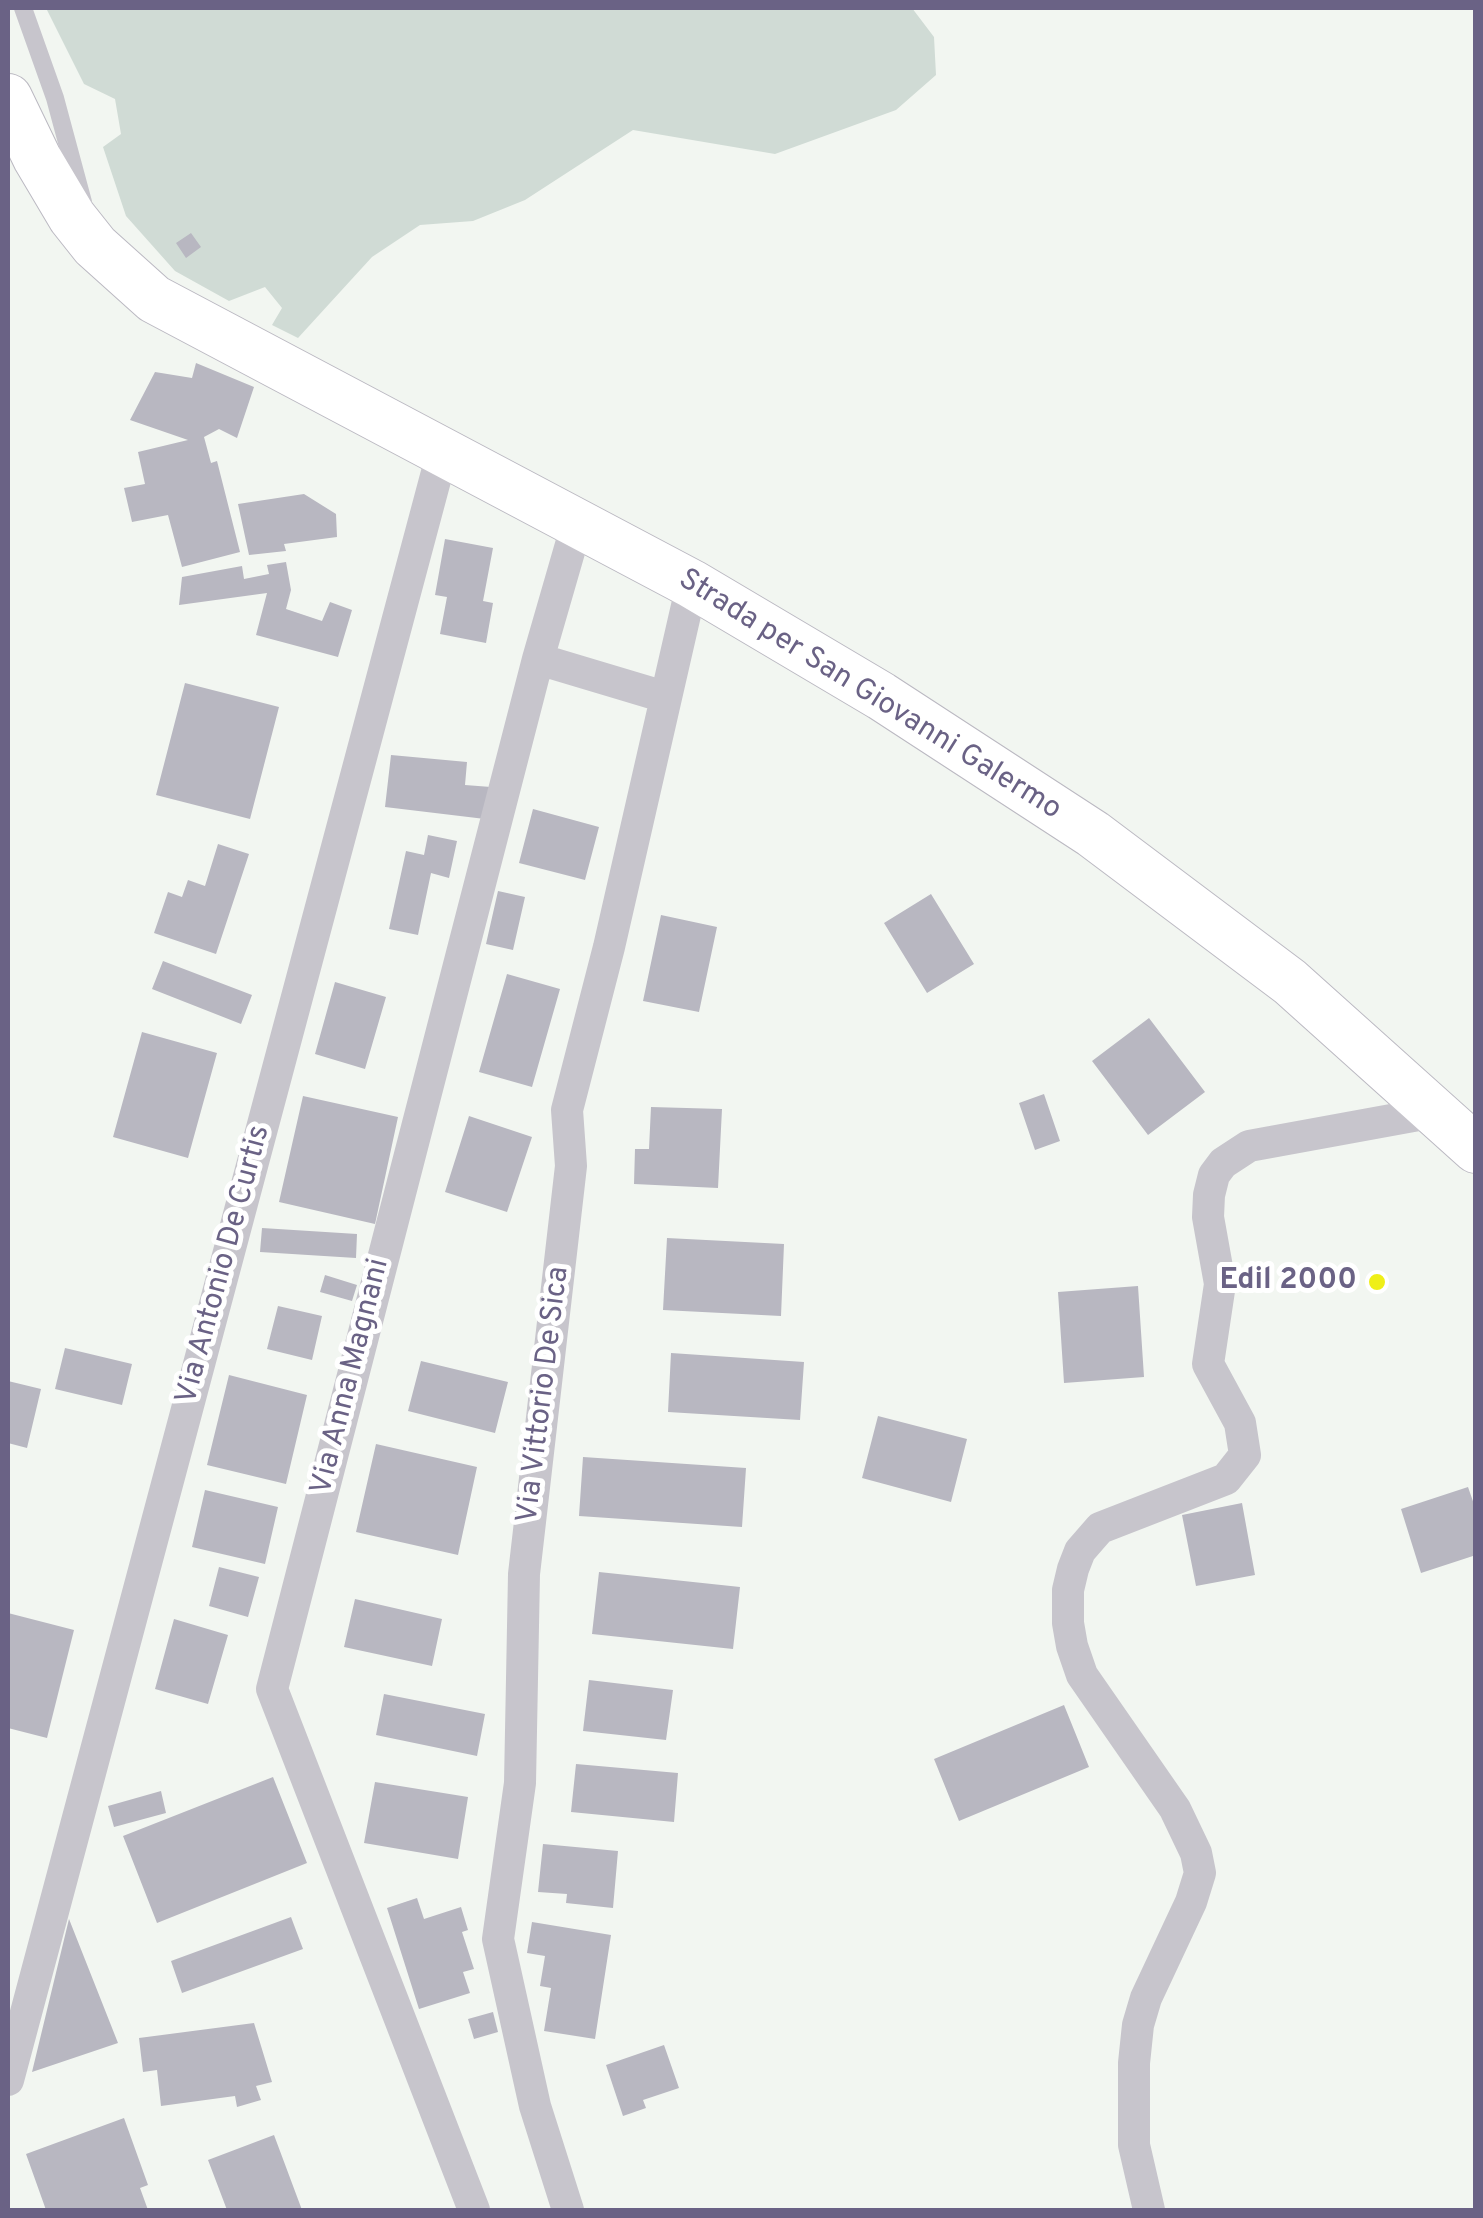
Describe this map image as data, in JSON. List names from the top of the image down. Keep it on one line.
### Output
{"streets":{"main road":["Strada per San Giovanni Galermo"],"street":["Via Antonio De Curtis","Via Anna Magnani","Via Vittorio De Sica"]},"crossings":[["Strada per San Giovanni Galermo","Via Antonio De Curtis"],["Strada per San Giovanni Galermo","Via Anna Magnani"],["Strada per San Giovanni Galermo","Via Vittorio De Sica"]],"places":["Edil 2000"]}
